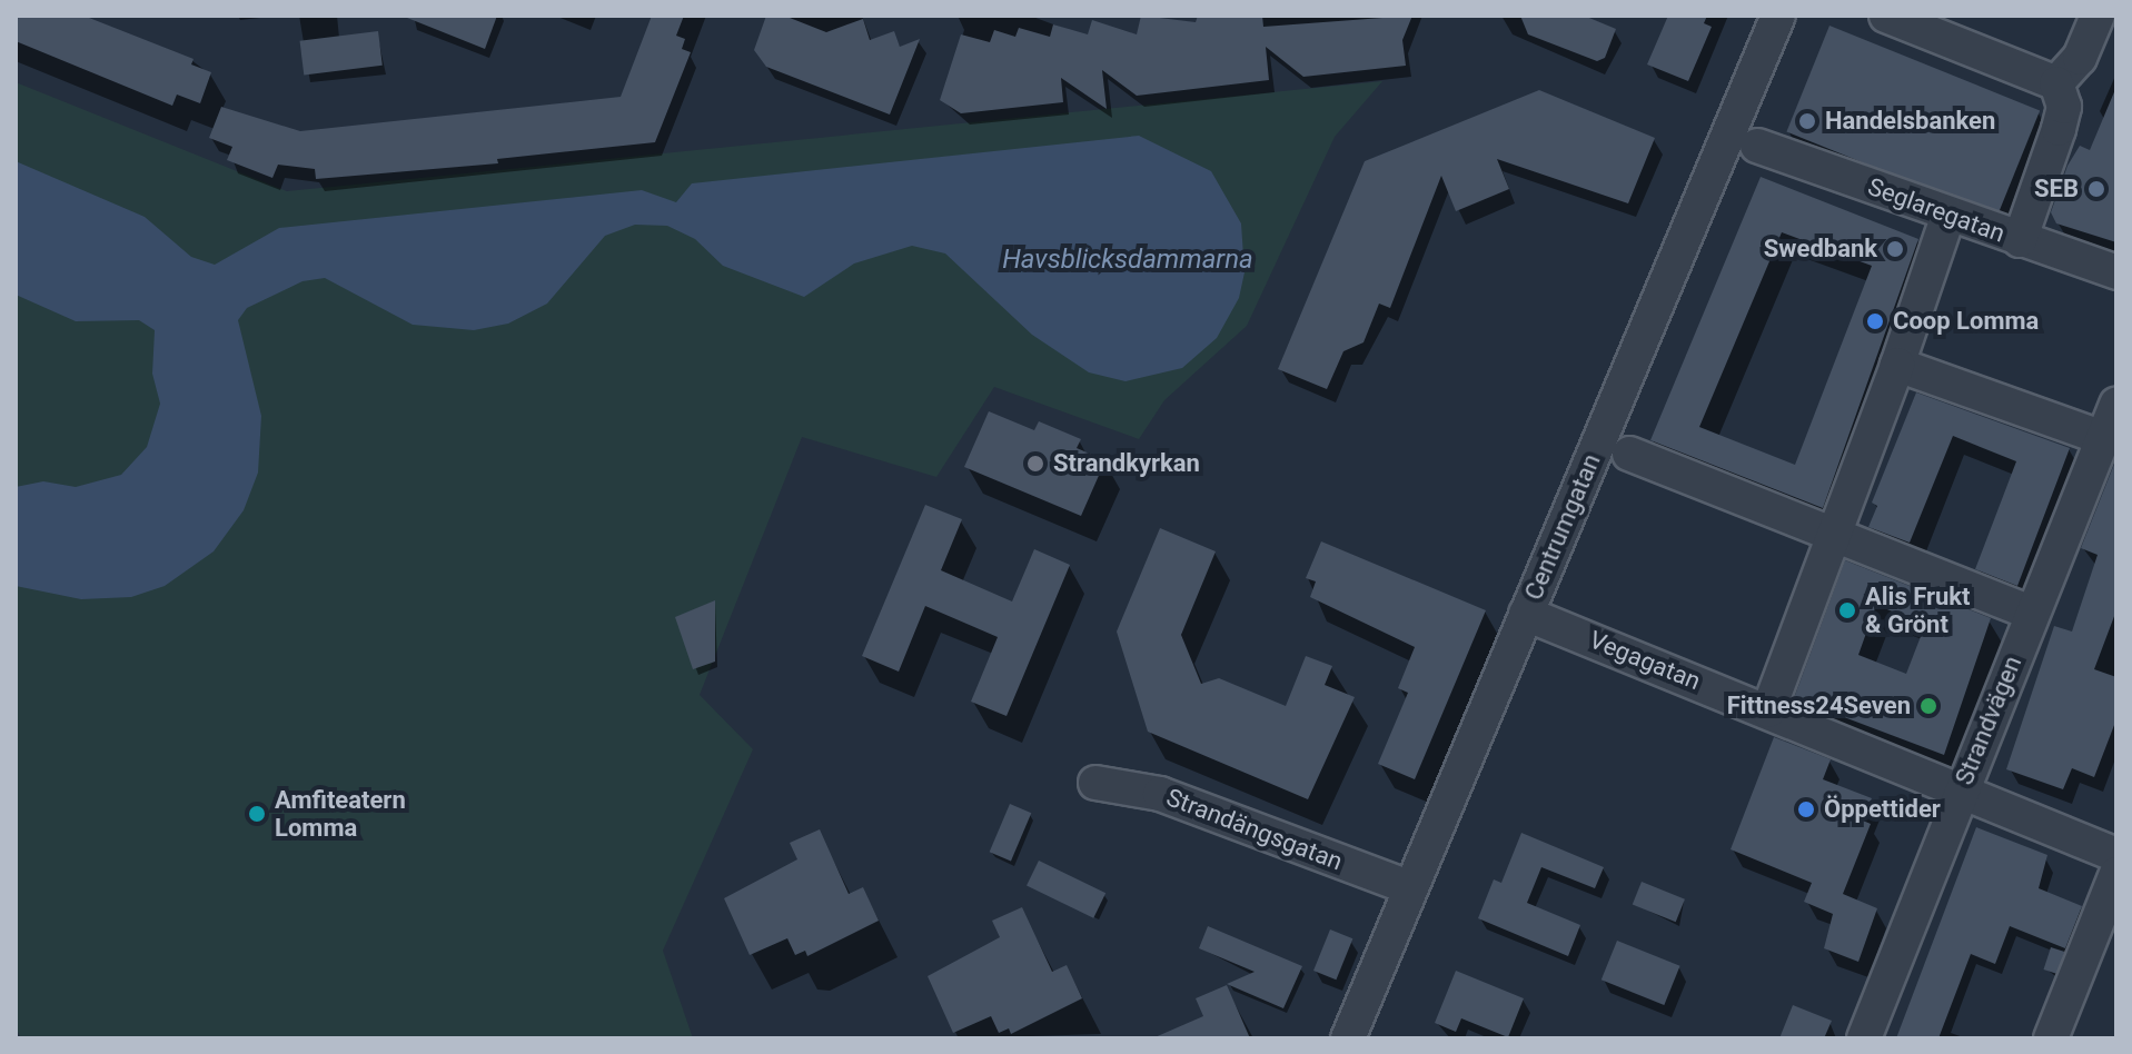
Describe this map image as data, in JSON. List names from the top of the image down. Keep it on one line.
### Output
{"streets":{"street":["Seglaregatan","Centrumgatan","Vegagatan","Strandvägen","Strandängsgatan"]},"crossings":[["Centrumgatan","Vegagatan"],["Centrumgatan","Strandängsgatan"],["Vegagatan","Strandvägen"]],"water":["Havsblicksdammarna"],"places":["Handelsbanken","SEB","Swedbank","Coop Lomma","Strandkyrkan","Alis Frukt & Grönt","Fittness24Seven","Öppettider","Amfiteatern Lomma"]}
